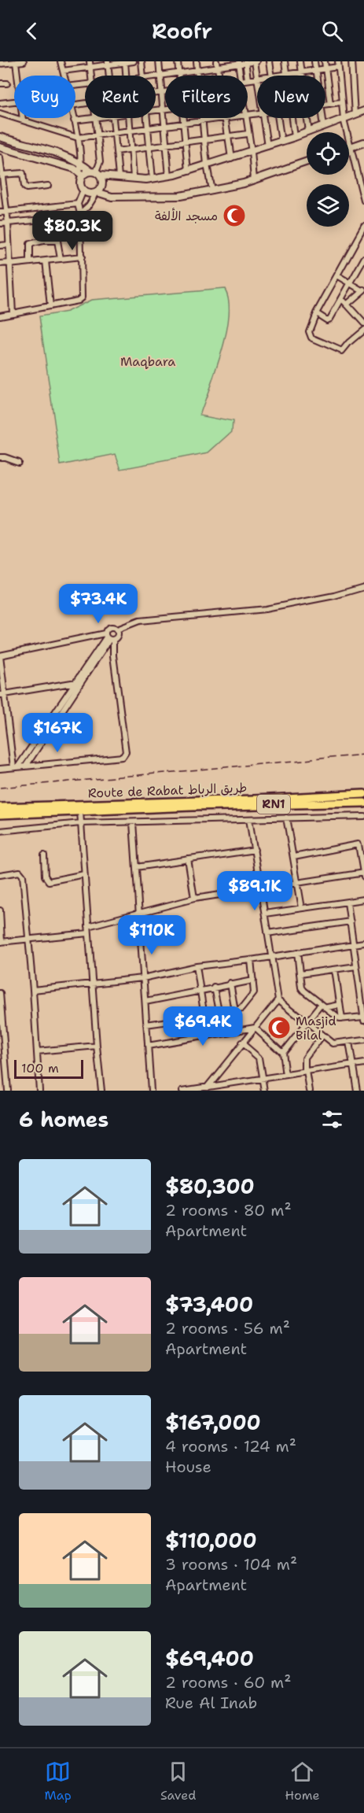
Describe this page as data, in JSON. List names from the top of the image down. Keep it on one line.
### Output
{"streets":{"main road":["Route de Rabat طريق الرباط","RN1"]},"parks":["Maqbara"],"places":{"mosque":["مسجد الألفة","Masjid Bilal"]},"scale_bar":"100 m","page":{"header":"Roofr","chip":["Buy","Rent","Filters","New"],"price":["$80.3K","$73.4K","$167K","$89.1K","$110K","$69.4K"],"scale":"100 m","heading":"6 homes","list":[{"name":"$80,300","note":"2 rooms · 80 m² · Apartment"},{"name":"$73,400","note":"2 rooms · 56 m² · Apartment"},{"name":"$167,000","note":"4 rooms · 124 m² · House"},{"name":"$110,000","note":"3 rooms · 104 m² · Apartment"},{"name":"$69,400","note":"2 rooms · 60 m² · Rue Al Inab"}],"tabs":["Map","Saved","Home"]}}
